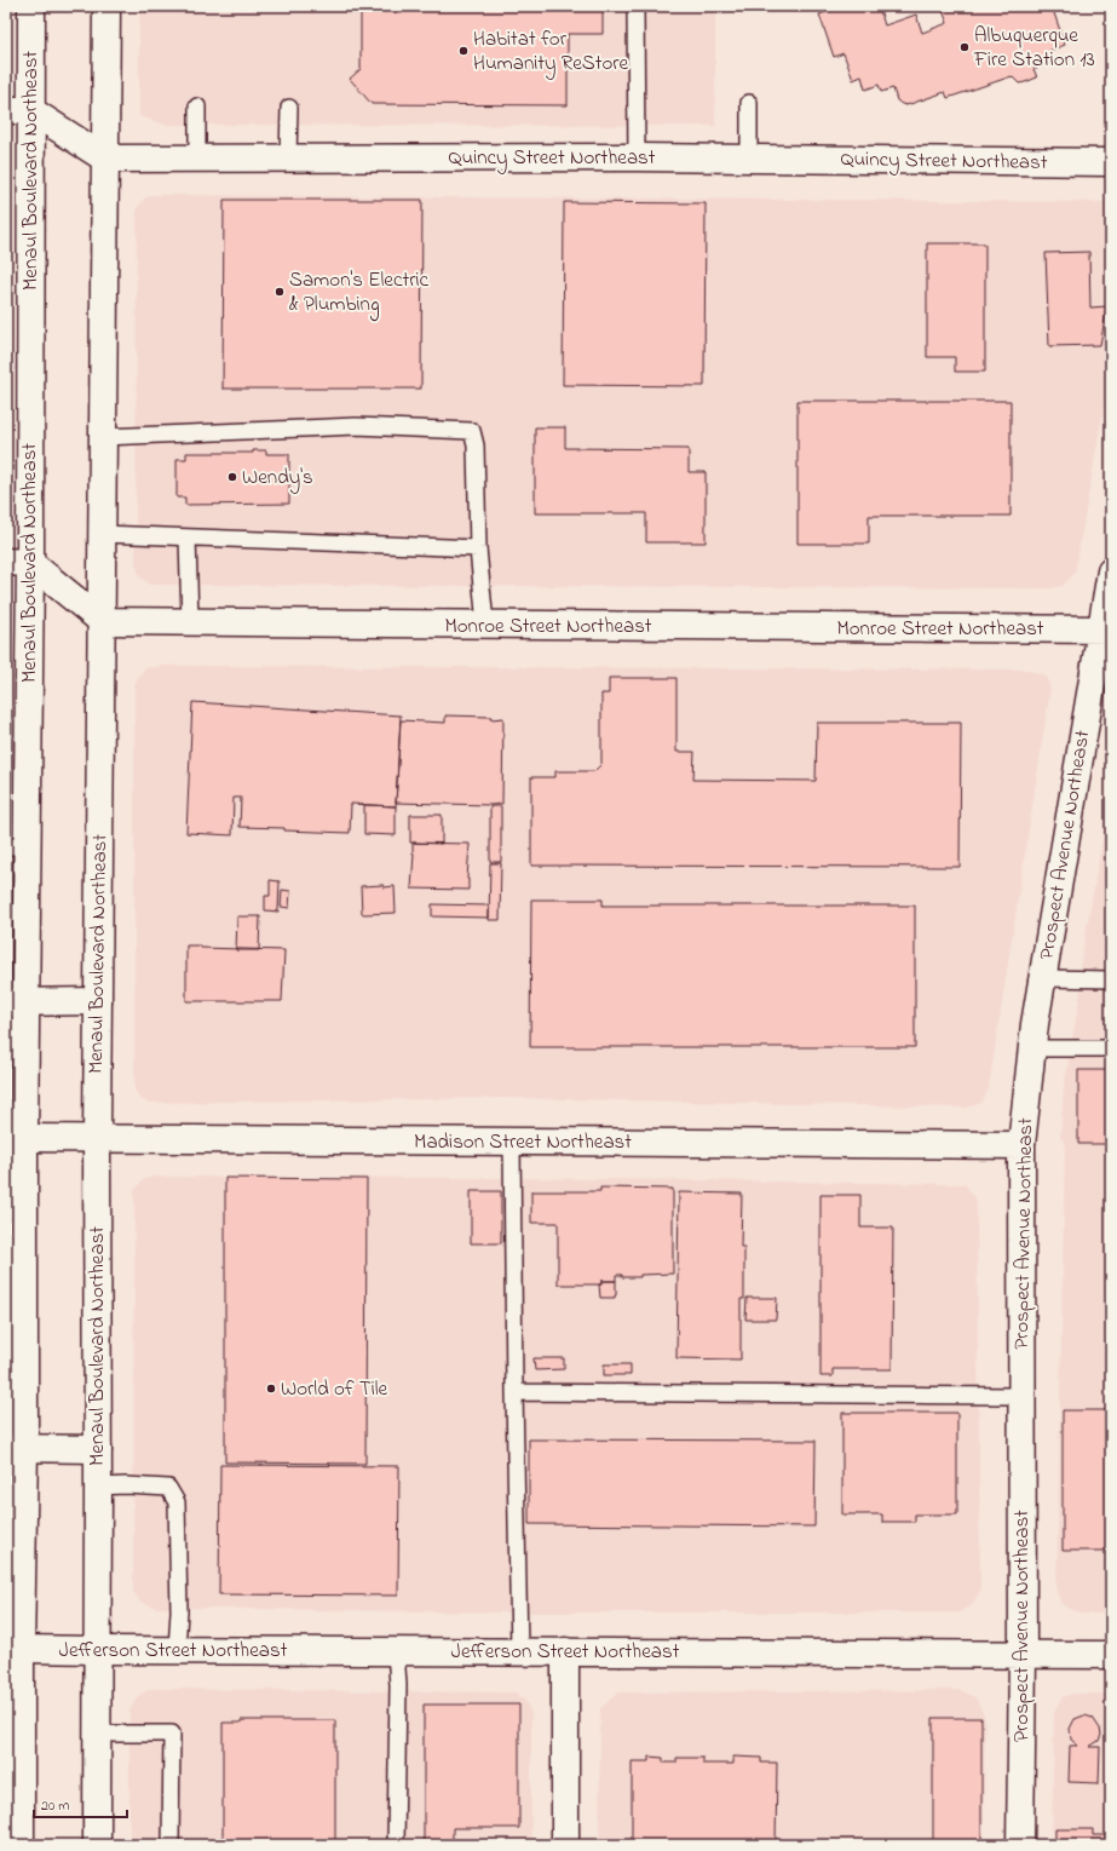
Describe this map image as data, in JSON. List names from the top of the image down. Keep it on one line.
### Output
{"streets":{"street":["Quincy Street Northeast","Menaul Boulevard Northeast","Monroe Street Northeast","Prospect Avenue Northeast","Madison Street Northeast","Jefferson Street Northeast"]},"crossings":[["Quincy Street Northeast","Menaul Boulevard Northeast"],["Menaul Boulevard Northeast","Monroe Street Northeast"],["Menaul Boulevard Northeast","Madison Street Northeast"],["Menaul Boulevard Northeast","Jefferson Street Northeast"],["Monroe Street Northeast","Prospect Avenue Northeast"],["Prospect Avenue Northeast","Madison Street Northeast"],["Prospect Avenue Northeast","Jefferson Street Northeast"]],"places":["Albuquerque Fire Station 13","Habitat for Humanity ReStore","Samon's Electric & Plumbing","Wendy's","World of Tile"],"scale_bar":"20 m"}
